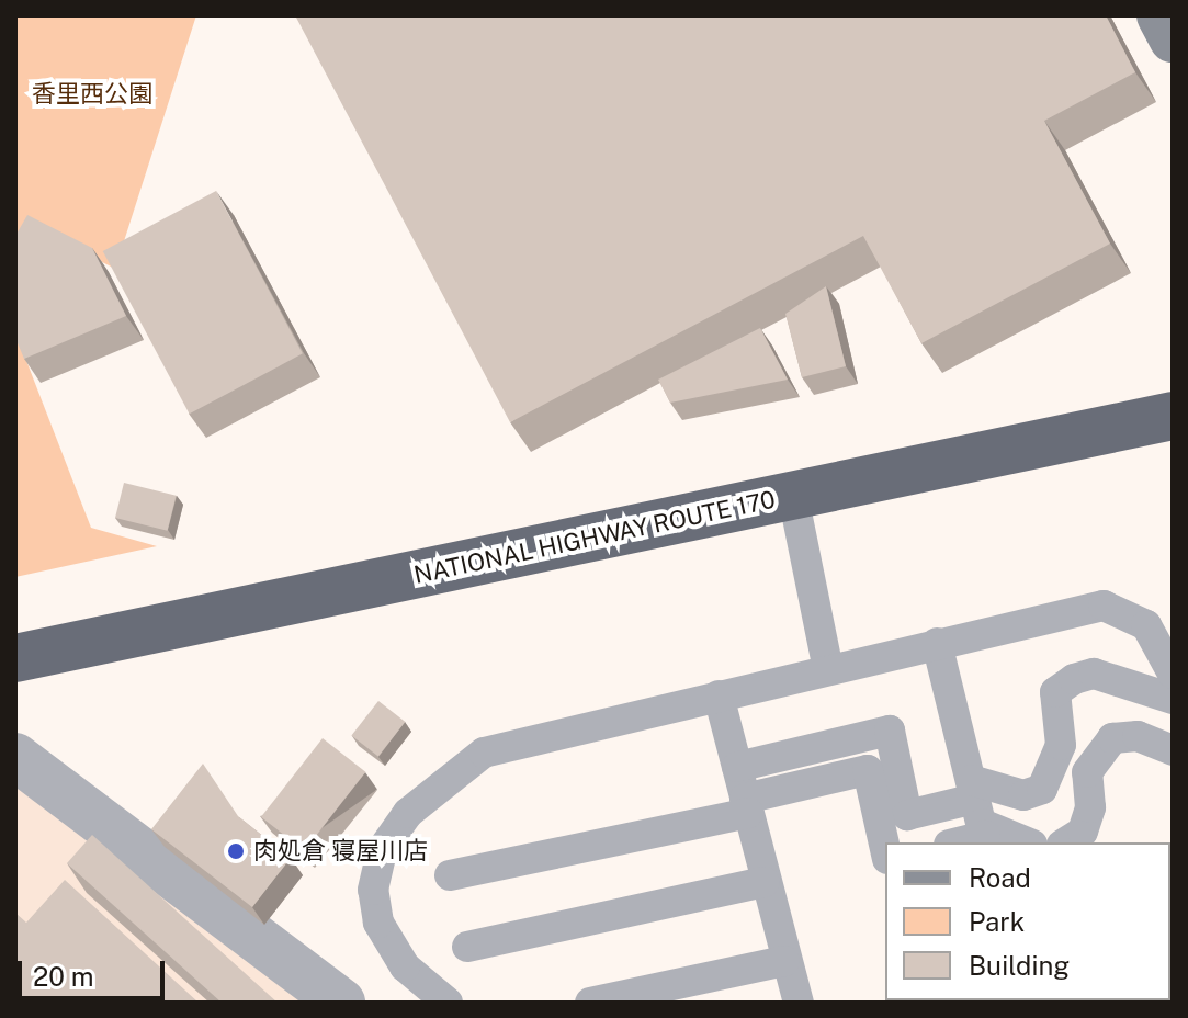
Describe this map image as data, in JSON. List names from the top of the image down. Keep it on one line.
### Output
{"streets":{"highway":["NATIONAL HIGHWAY ROUTE 170"]},"parks":["香里西公園"],"places":["肉処倉 寝屋川店"],"legend":["Road","Park","Building"],"scale_bar":"20 m"}
